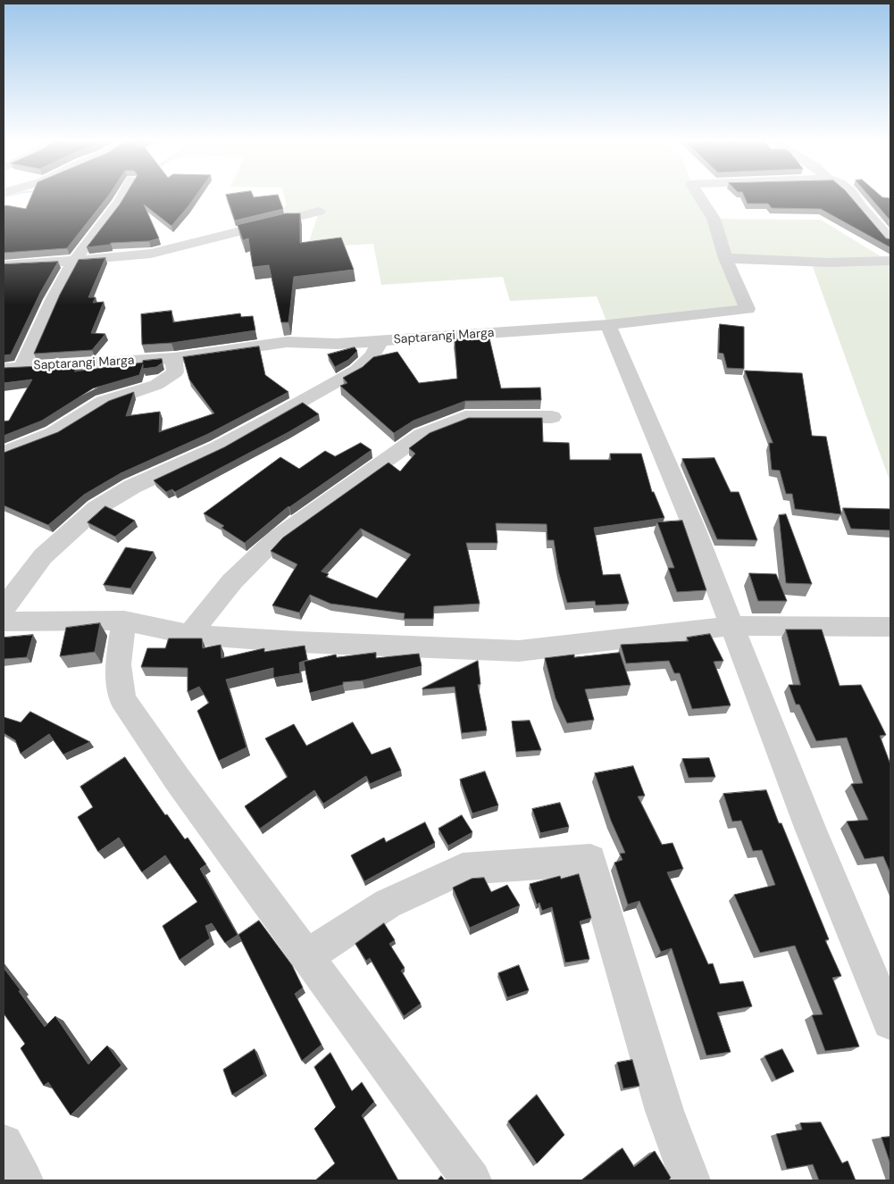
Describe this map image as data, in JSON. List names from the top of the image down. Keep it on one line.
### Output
{"streets":{"street":["Saptarangi Marga"]}}
